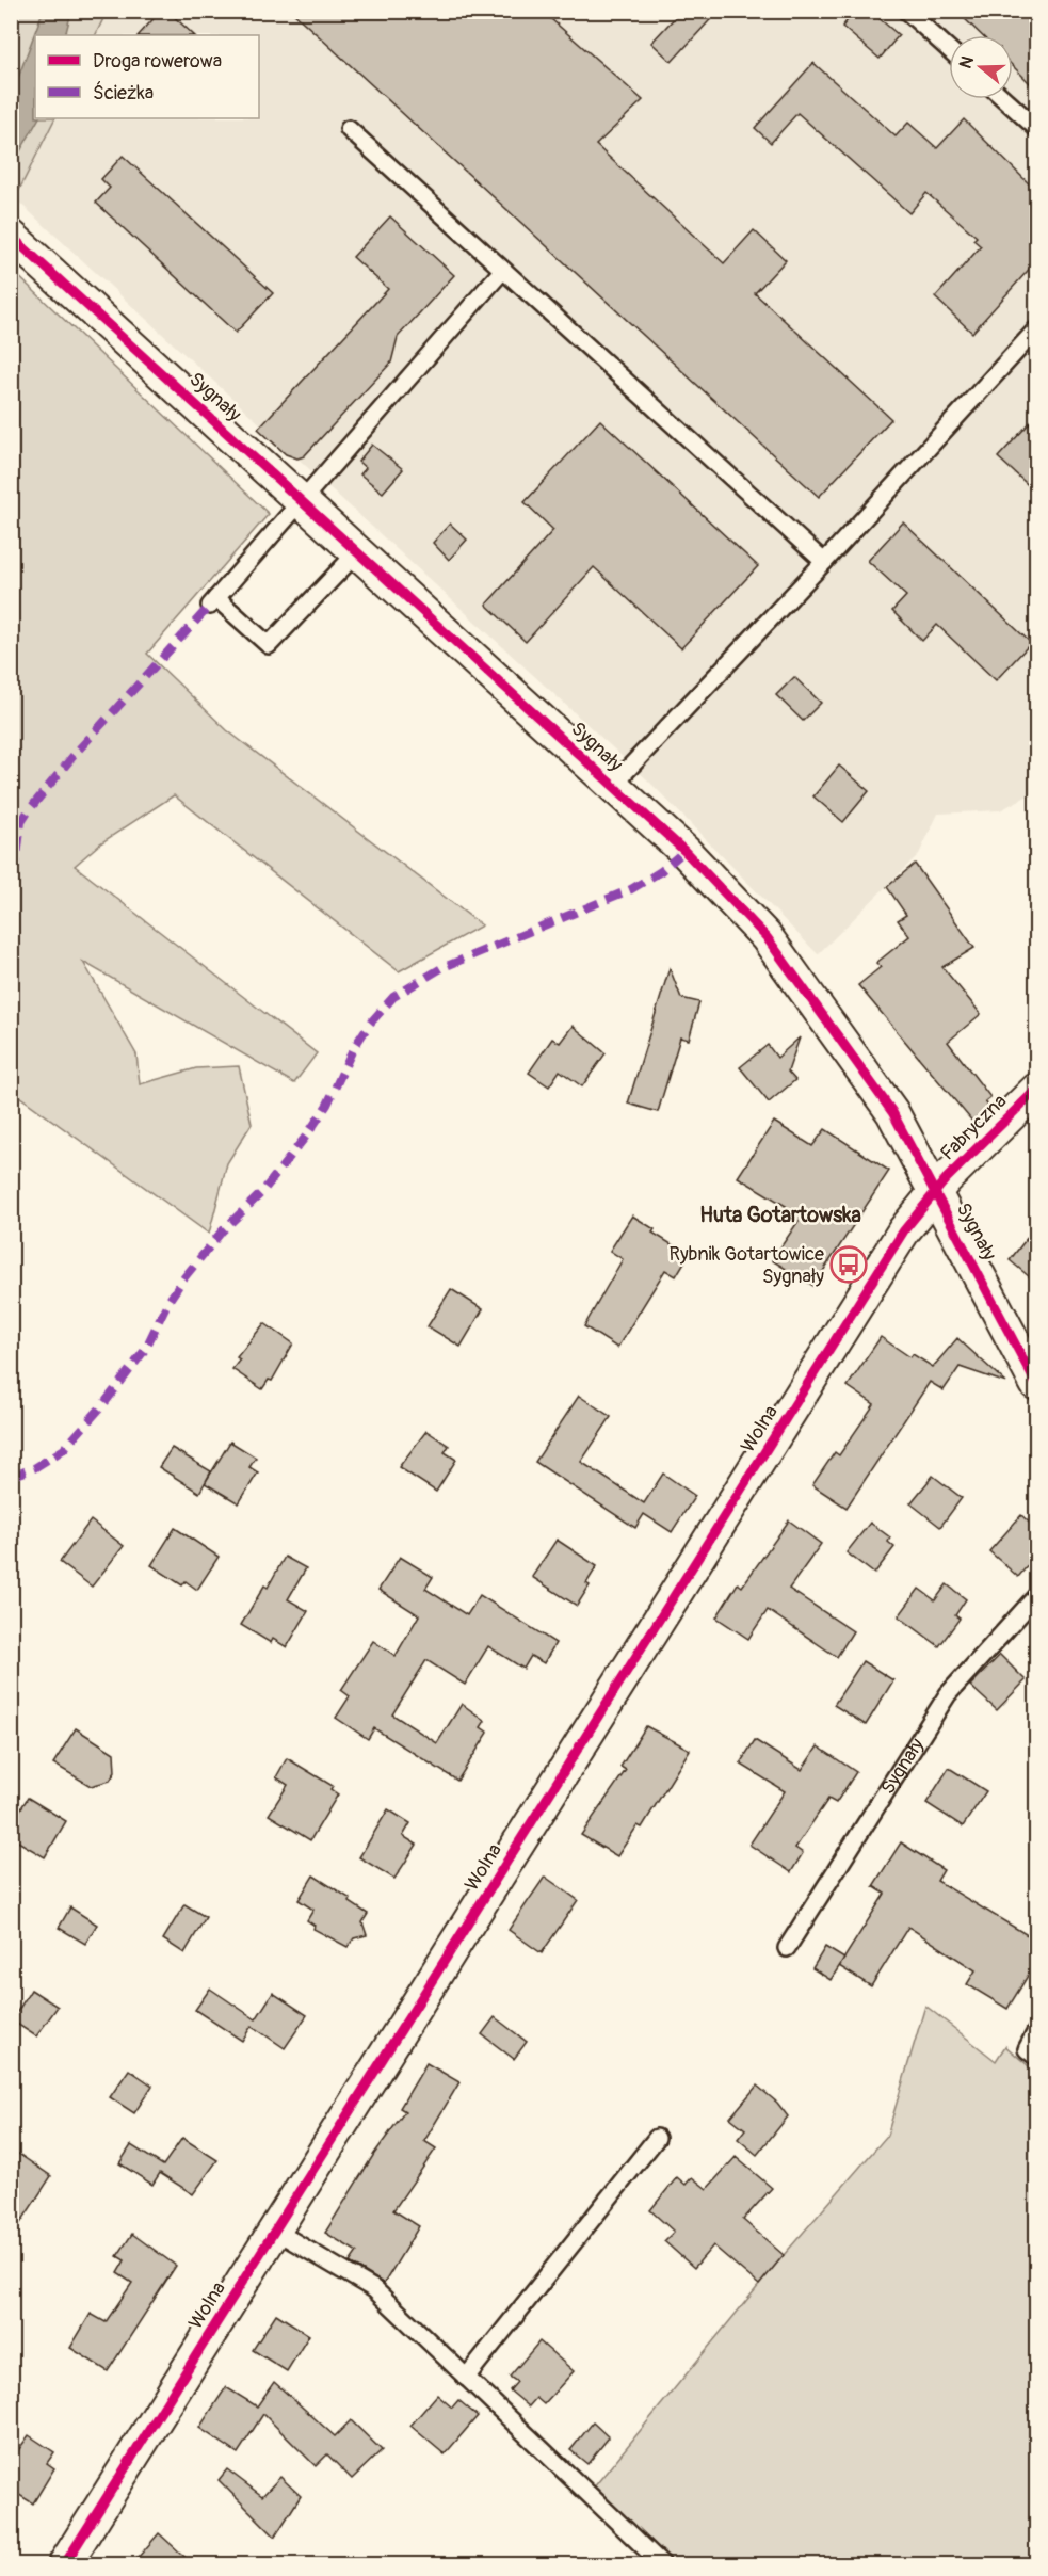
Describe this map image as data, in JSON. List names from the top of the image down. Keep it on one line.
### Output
{"streets":{"street":["Sygnały","Fabryczna","Wolna"]},"crossings":[["Sygnały","Fabryczna"],["Sygnały","Wolna"],["Fabryczna","Wolna"]],"districts":["Huta Gotartowska"],"places":{"bus stop":["Rybnik Gotartowice Sygnały"]},"legend":["Droga rowerowa","Ścieżka"],"north":"left"}
